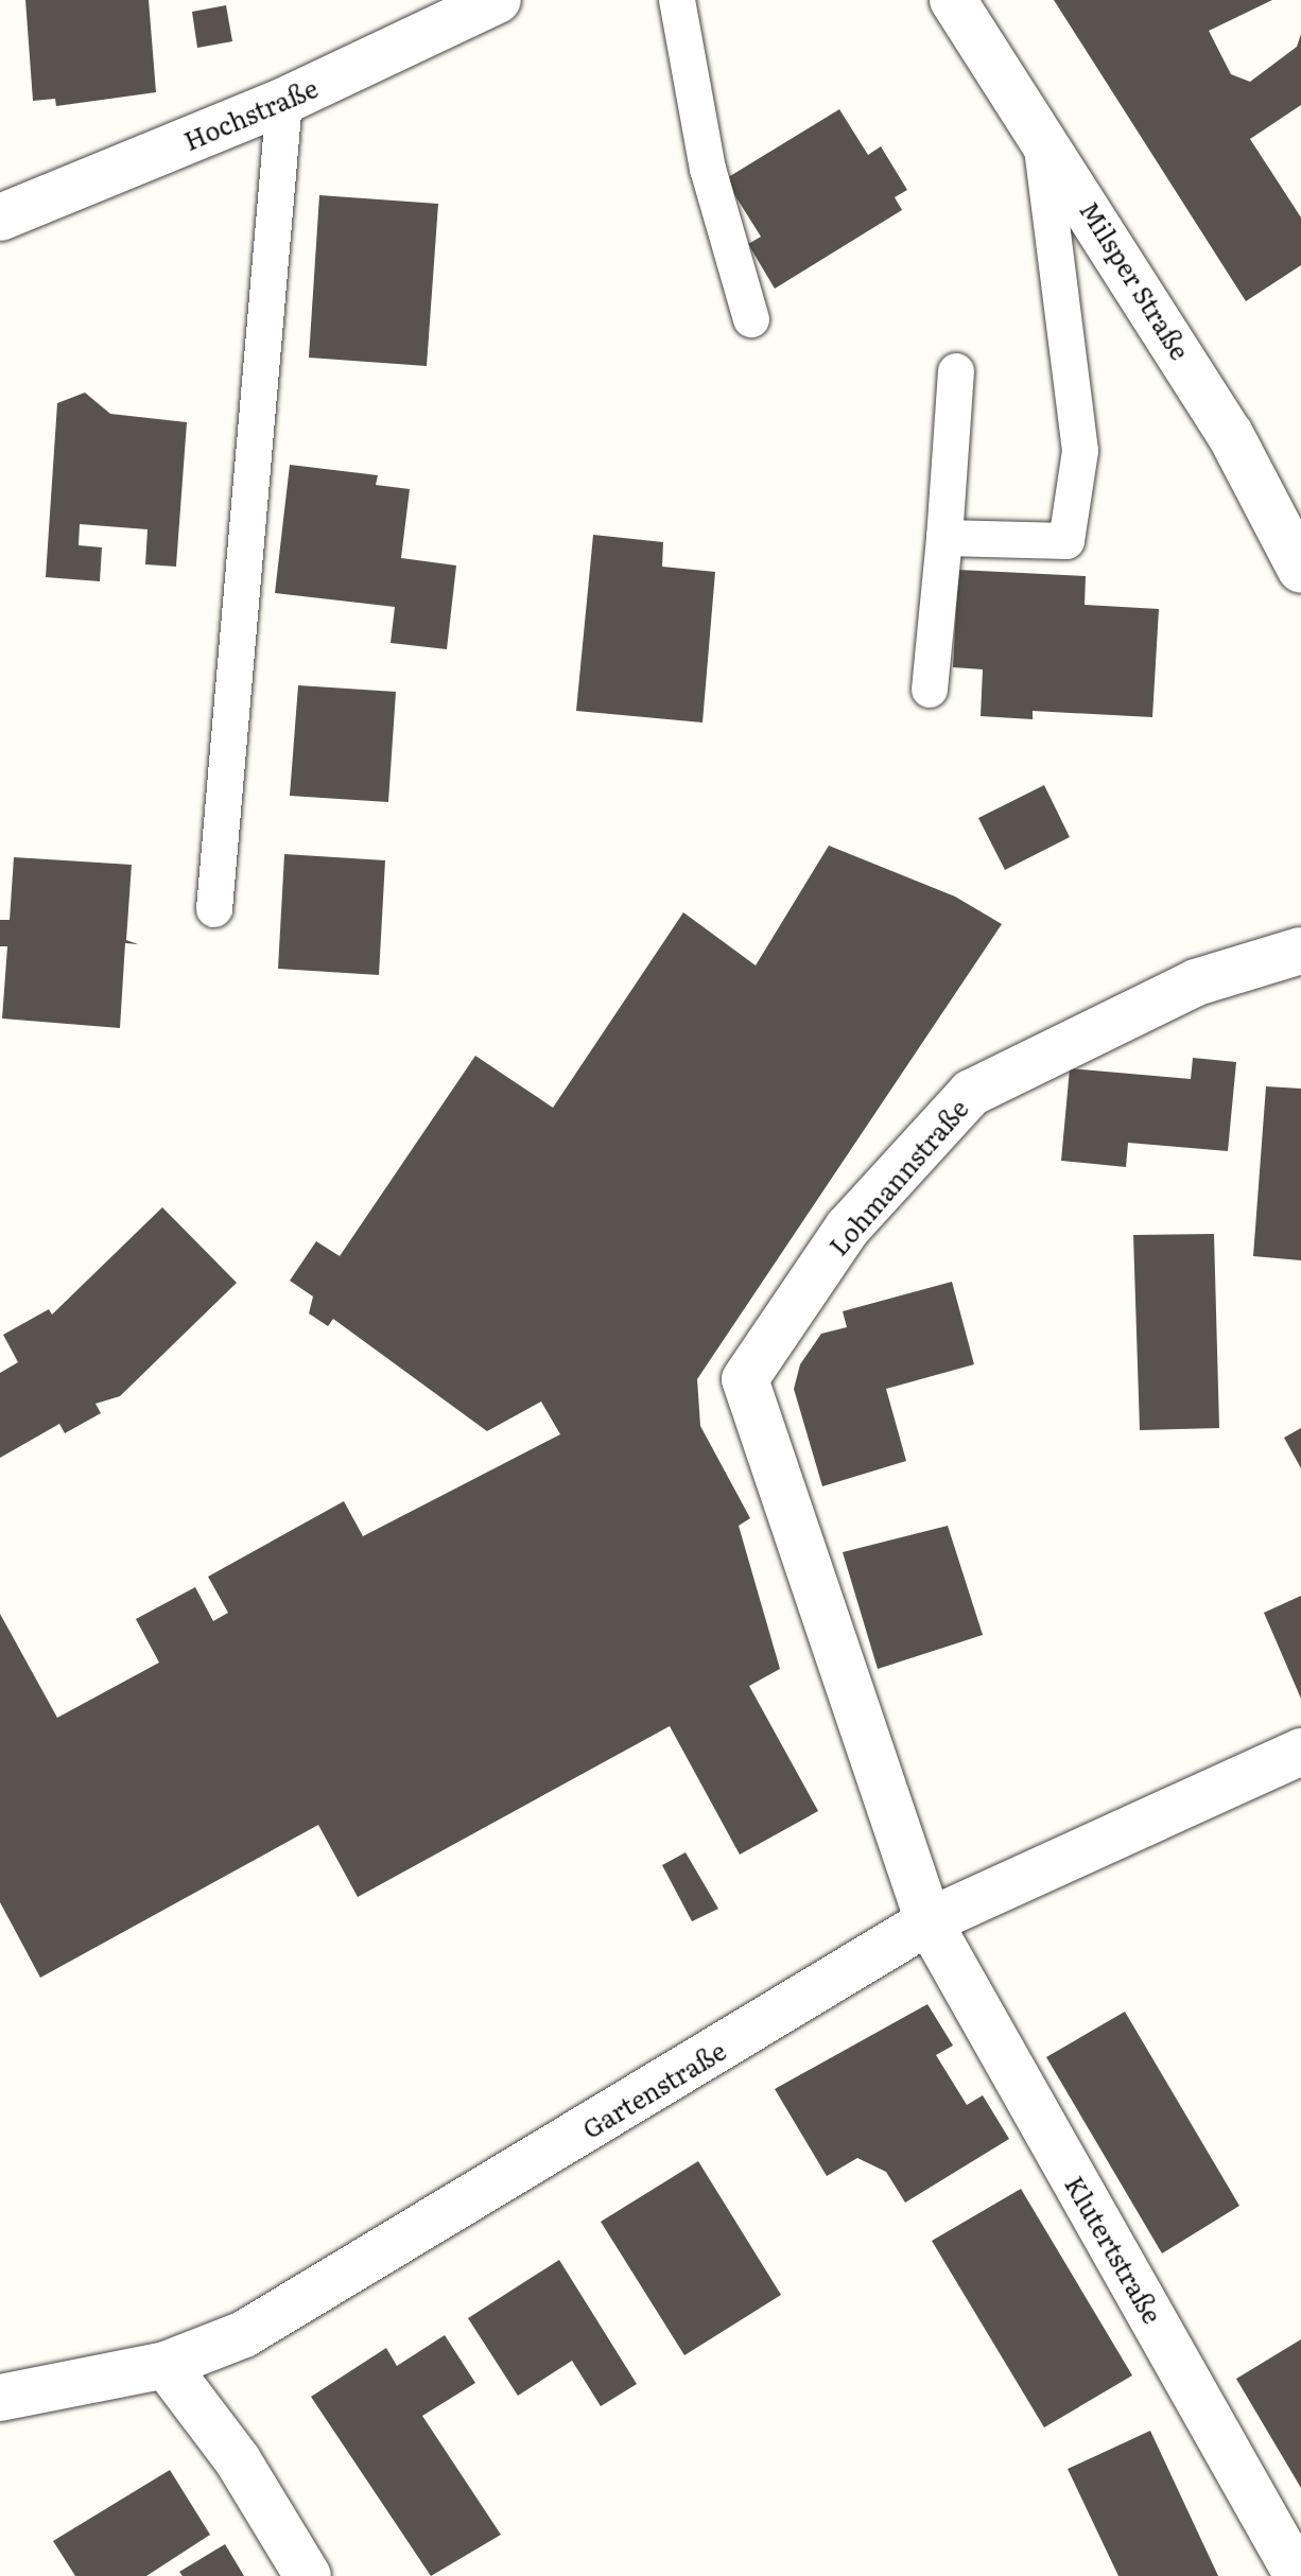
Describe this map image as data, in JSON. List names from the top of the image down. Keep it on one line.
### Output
{"streets":{"street":["Hochstraße","Milsper Straße","Lohmannstraße","Gartenstraße","Klutertstraße"]},"crossings":[["Lohmannstraße","Gartenstraße"],["Lohmannstraße","Klutertstraße"],["Gartenstraße","Klutertstraße"]]}
